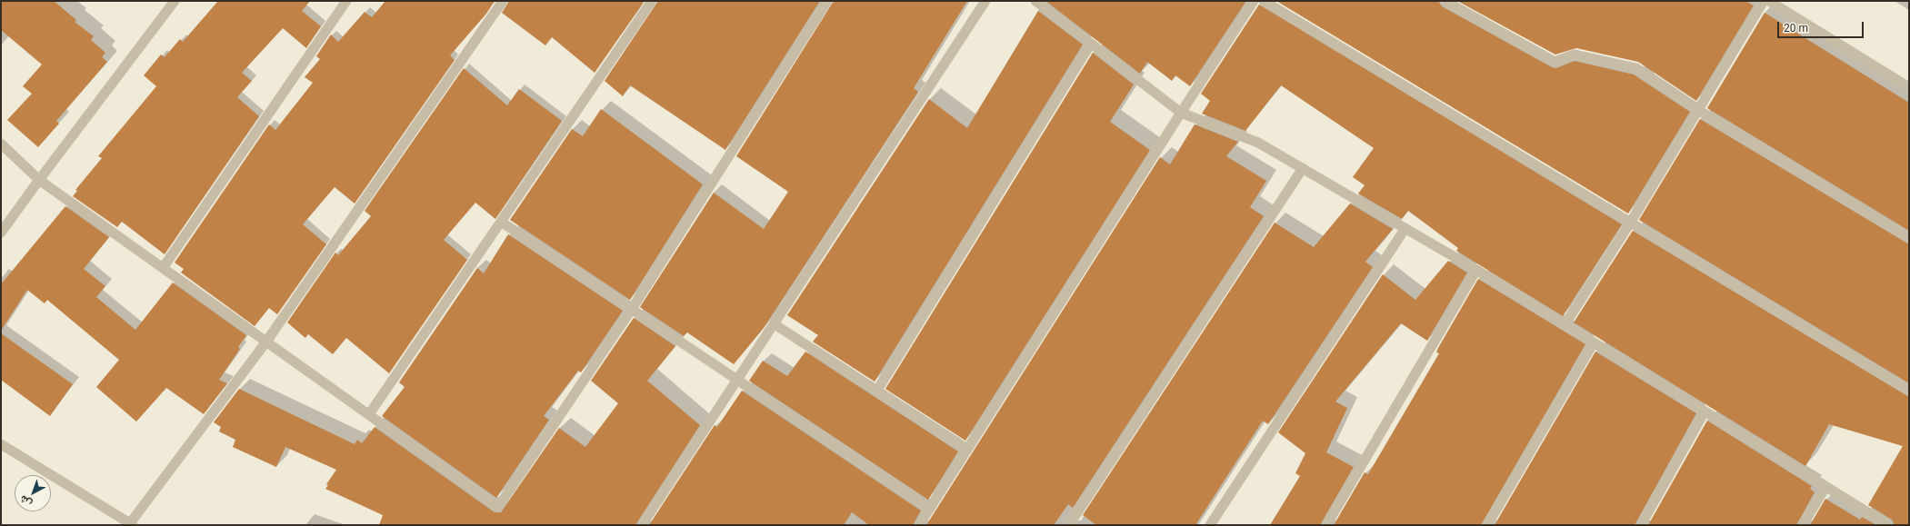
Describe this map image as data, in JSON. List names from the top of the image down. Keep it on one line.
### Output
{"scale_bar":"20 m","north":"bottom left"}
